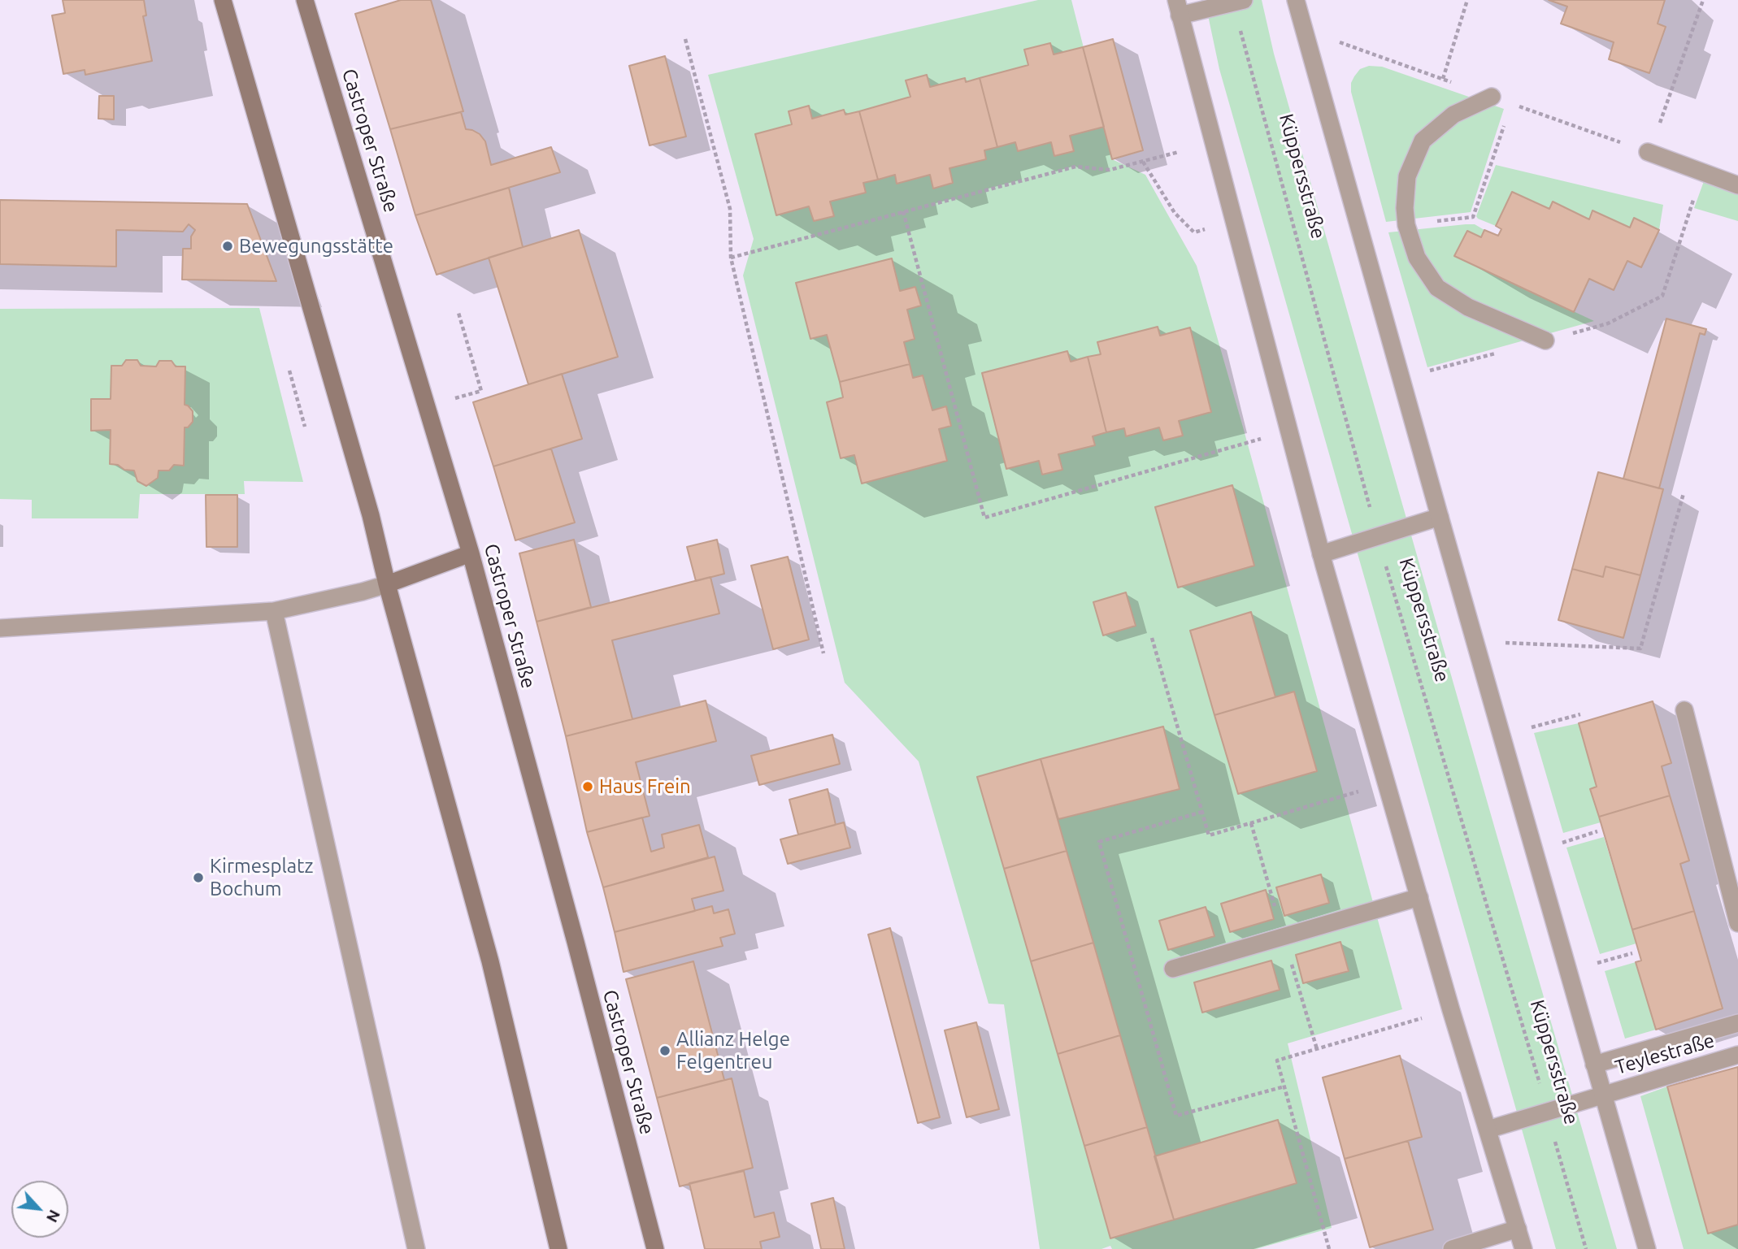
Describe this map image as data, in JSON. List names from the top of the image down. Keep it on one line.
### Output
{"streets":{"main road":["Castroper Straße"],"street":["Küppersstraße","Teylestraße"]},"crossings":[["Küppersstraße","Teylestraße"]],"places":["Bewegungsstätte","Haus Frein","Kirmesplatz Bochum","Allianz Helge Felgentreu"],"north":"bottom right"}
